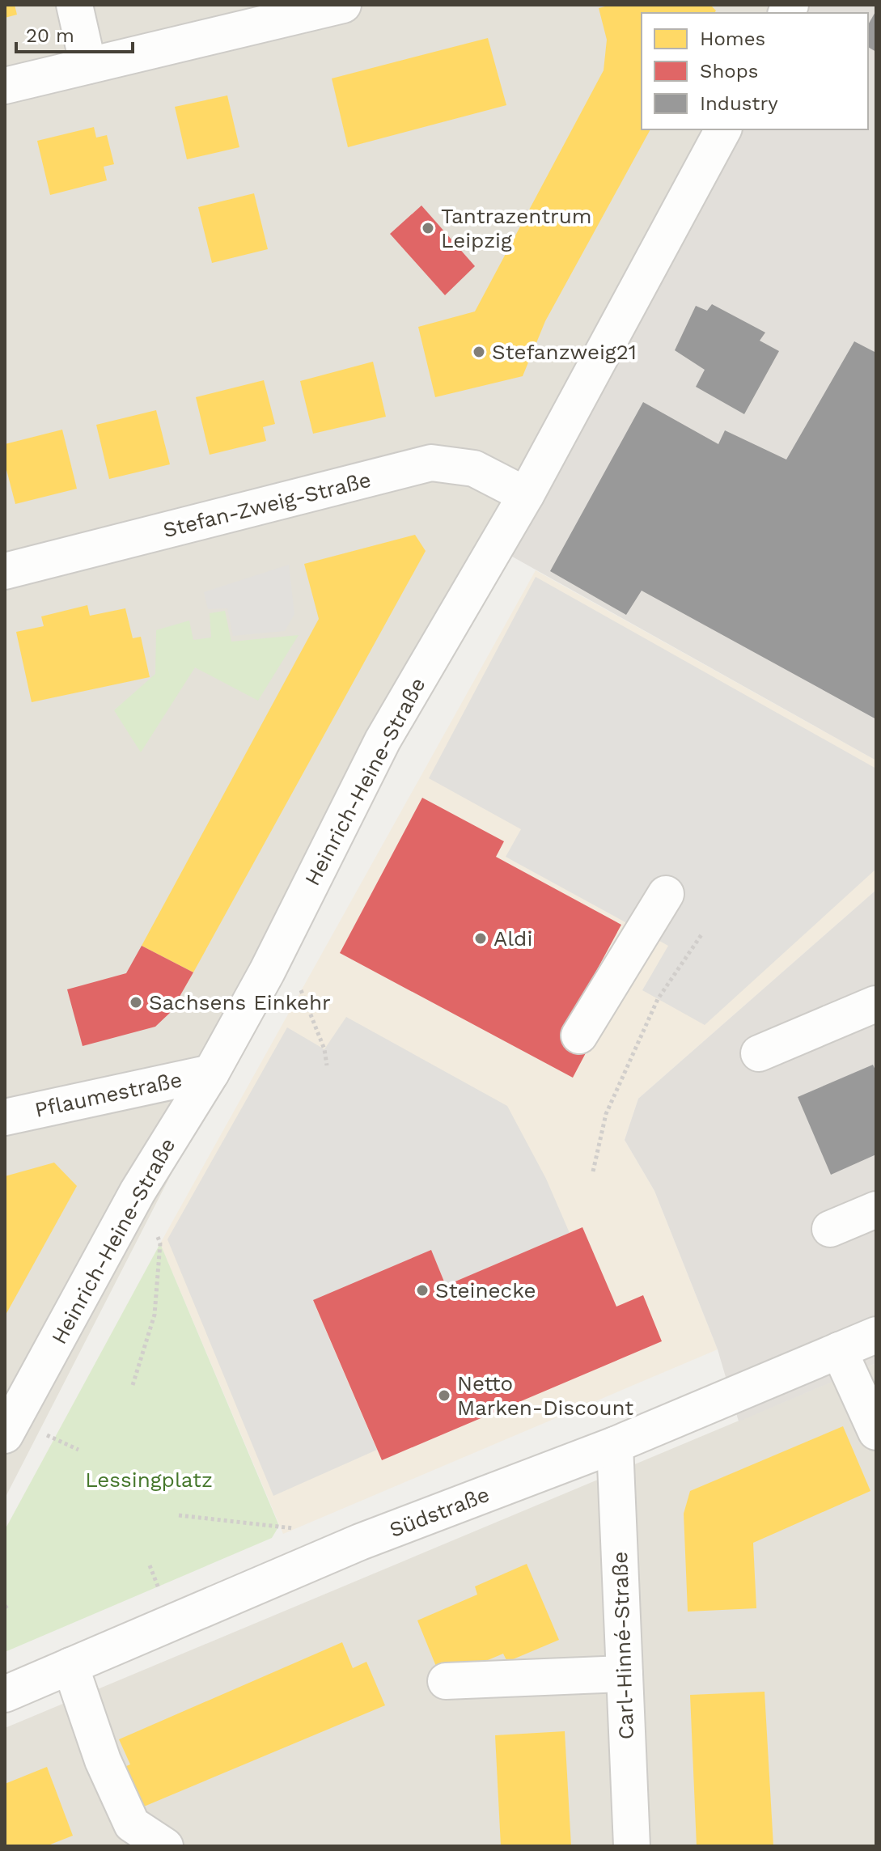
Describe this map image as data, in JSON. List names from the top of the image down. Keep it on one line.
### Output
{"streets":{"street":["Stefan-Zweig-Straße","Heinrich-Heine-Straße","Pflaumestraße","Südstraße","Carl-Hinné-Straße"]},"crossings":[["Stefan-Zweig-Straße","Heinrich-Heine-Straße"],["Heinrich-Heine-Straße","Pflaumestraße"],["Südstraße","Carl-Hinné-Straße"]],"parks":["Lessingplatz"],"places":["Tantrazentrum Leipzig","Stefanzweig21","Aldi","Sachsens Einkehr","Steinecke","Netto Marken-Discount"],"legend":["Homes","Shops","Industry"],"scale_bar":"20 m"}
